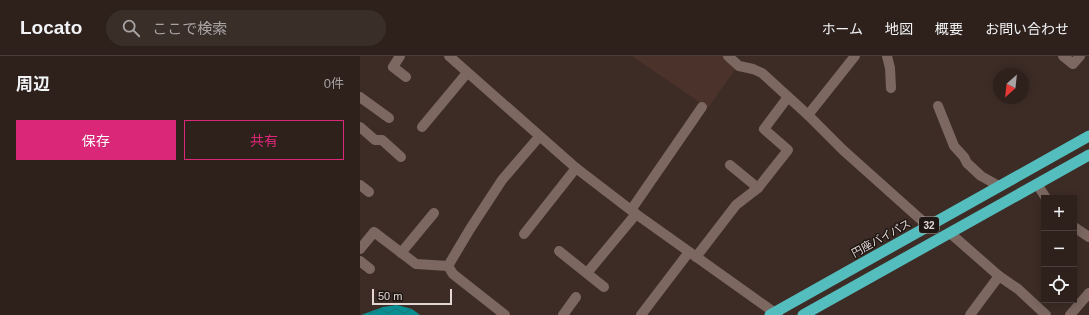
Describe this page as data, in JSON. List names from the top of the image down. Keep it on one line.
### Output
{"streets":{"highway":["32","円座バイパス"]},"scale_bar":"50 m","north":"bottom left","page":{"header":"Locato","search":"ここで検索","nav":["ホーム","地図","概要","お問い合わせ"],"heading":["周辺","0件"],"buttons":["保存","共有"],"map_buttons":["+","−"],"scale":"50 m"}}
